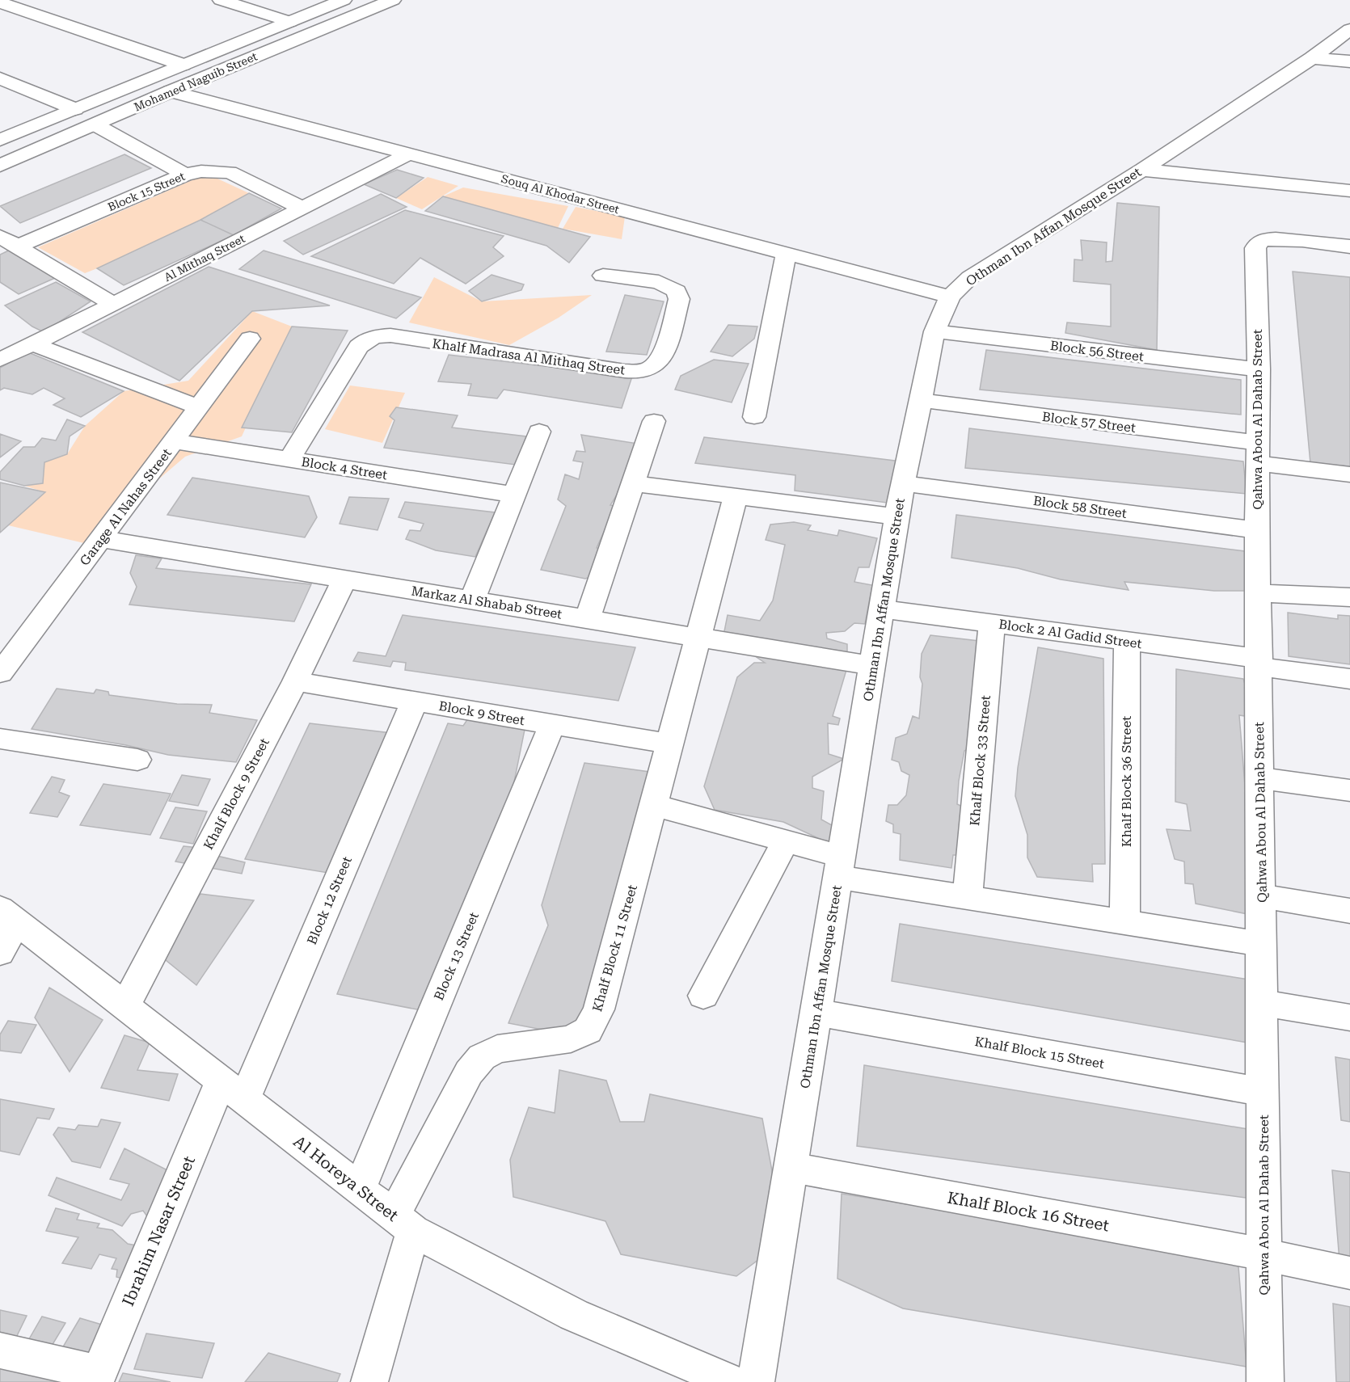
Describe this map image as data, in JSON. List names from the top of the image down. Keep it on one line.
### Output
{"streets":{"street":["Mohamed Naguib Street","Block 15 Street","Souq Al Khodar Street","Othman Ibn Affan Mosque Street","Al Mithaq Street","Block 56 Street","Khalf Madrasa Al Mithaq Street","Qahwa Abou Al Dahab Street","Block 57 Street","Block 4 Street","Garage Al Nahas Street","Block 58 Street","Markaz Al Shabab Street","Block 2 Al Gadid Street","Block 9 Street","Khalf Block 33 Street","Khalf Block 36 Street","Khalf Block 9 Street","Block 12 Street","Khalf Block 11 Street","Block 13 Street","Khalf Block 15 Street","Al Horeya Street","Khalf Block 16 Street","Ibrahim Nasar Street"]},"crossings":[["Mohamed Naguib Street","Souq Al Khodar Street"],["Block 15 Street","Al Mithaq Street"],["Souq Al Khodar Street","Othman Ibn Affan Mosque Street"],["Souq Al Khodar Street","Al Mithaq Street"],["Othman Ibn Affan Mosque Street","Block 56 Street"],["Othman Ibn Affan Mosque Street","Block 57 Street"],["Othman Ibn Affan Mosque Street","Block 58 Street"],["Othman Ibn Affan Mosque Street","Markaz Al Shabab Street"],["Othman Ibn Affan Mosque Street","Block 2 Al Gadid Street"],["Othman Ibn Affan Mosque Street","Khalf Block 15 Street"],["Othman Ibn Affan Mosque Street","Khalf Block 16 Street"],["Block 56 Street","Qahwa Abou Al Dahab Street"],["Khalf Madrasa Al Mithaq Street","Block 4 Street"],["Qahwa Abou Al Dahab Street","Block 57 Street"],["Qahwa Abou Al Dahab Street","Block 58 Street"],["Qahwa Abou Al Dahab Street","Block 2 Al Gadid Street"],["Qahwa Abou Al Dahab Street","Khalf Block 15 Street"],["Qahwa Abou Al Dahab Street","Khalf Block 16 Street"],["Block 4 Street","Garage Al Nahas Street"],["Garage Al Nahas Street","Markaz Al Shabab Street"],["Markaz Al Shabab Street","Khalf Block 9 Street"],["Markaz Al Shabab Street","Khalf Block 11 Street"],["Block 2 Al Gadid Street","Khalf Block 33 Street"],["Block 2 Al Gadid Street","Khalf Block 36 Street"],["Block 9 Street","Khalf Block 9 Street"],["Block 9 Street","Block 12 Street"],["Block 9 Street","Khalf Block 11 Street"],["Block 9 Street","Block 13 Street"],["Khalf Block 9 Street","Al Horeya Street"],["Block 12 Street","Al Horeya Street"],["Block 12 Street","Ibrahim Nasar Street"],["Khalf Block 11 Street","Al Horeya Street"],["Block 13 Street","Al Horeya Street"],["Al Horeya Street","Ibrahim Nasar Street"]]}
